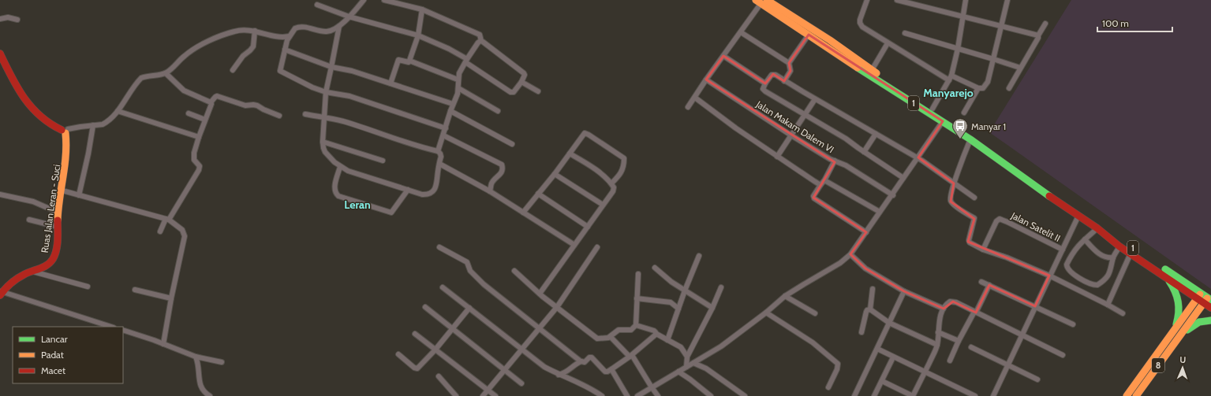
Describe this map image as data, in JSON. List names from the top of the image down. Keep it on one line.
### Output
{"streets":{"main road":["1","Ruas Jalan Leran - Suci","8"],"street":["Jalan Makam Dalem VI","Jalan Satelit II"]},"crossings":[["1","8"]],"districts":["Manyarejo","Leran"],"places":{"bus stop":["Manyar 1"]},"legend":["Lancar","Padat","Macet"],"scale_bar":"100 m","north":"top"}
